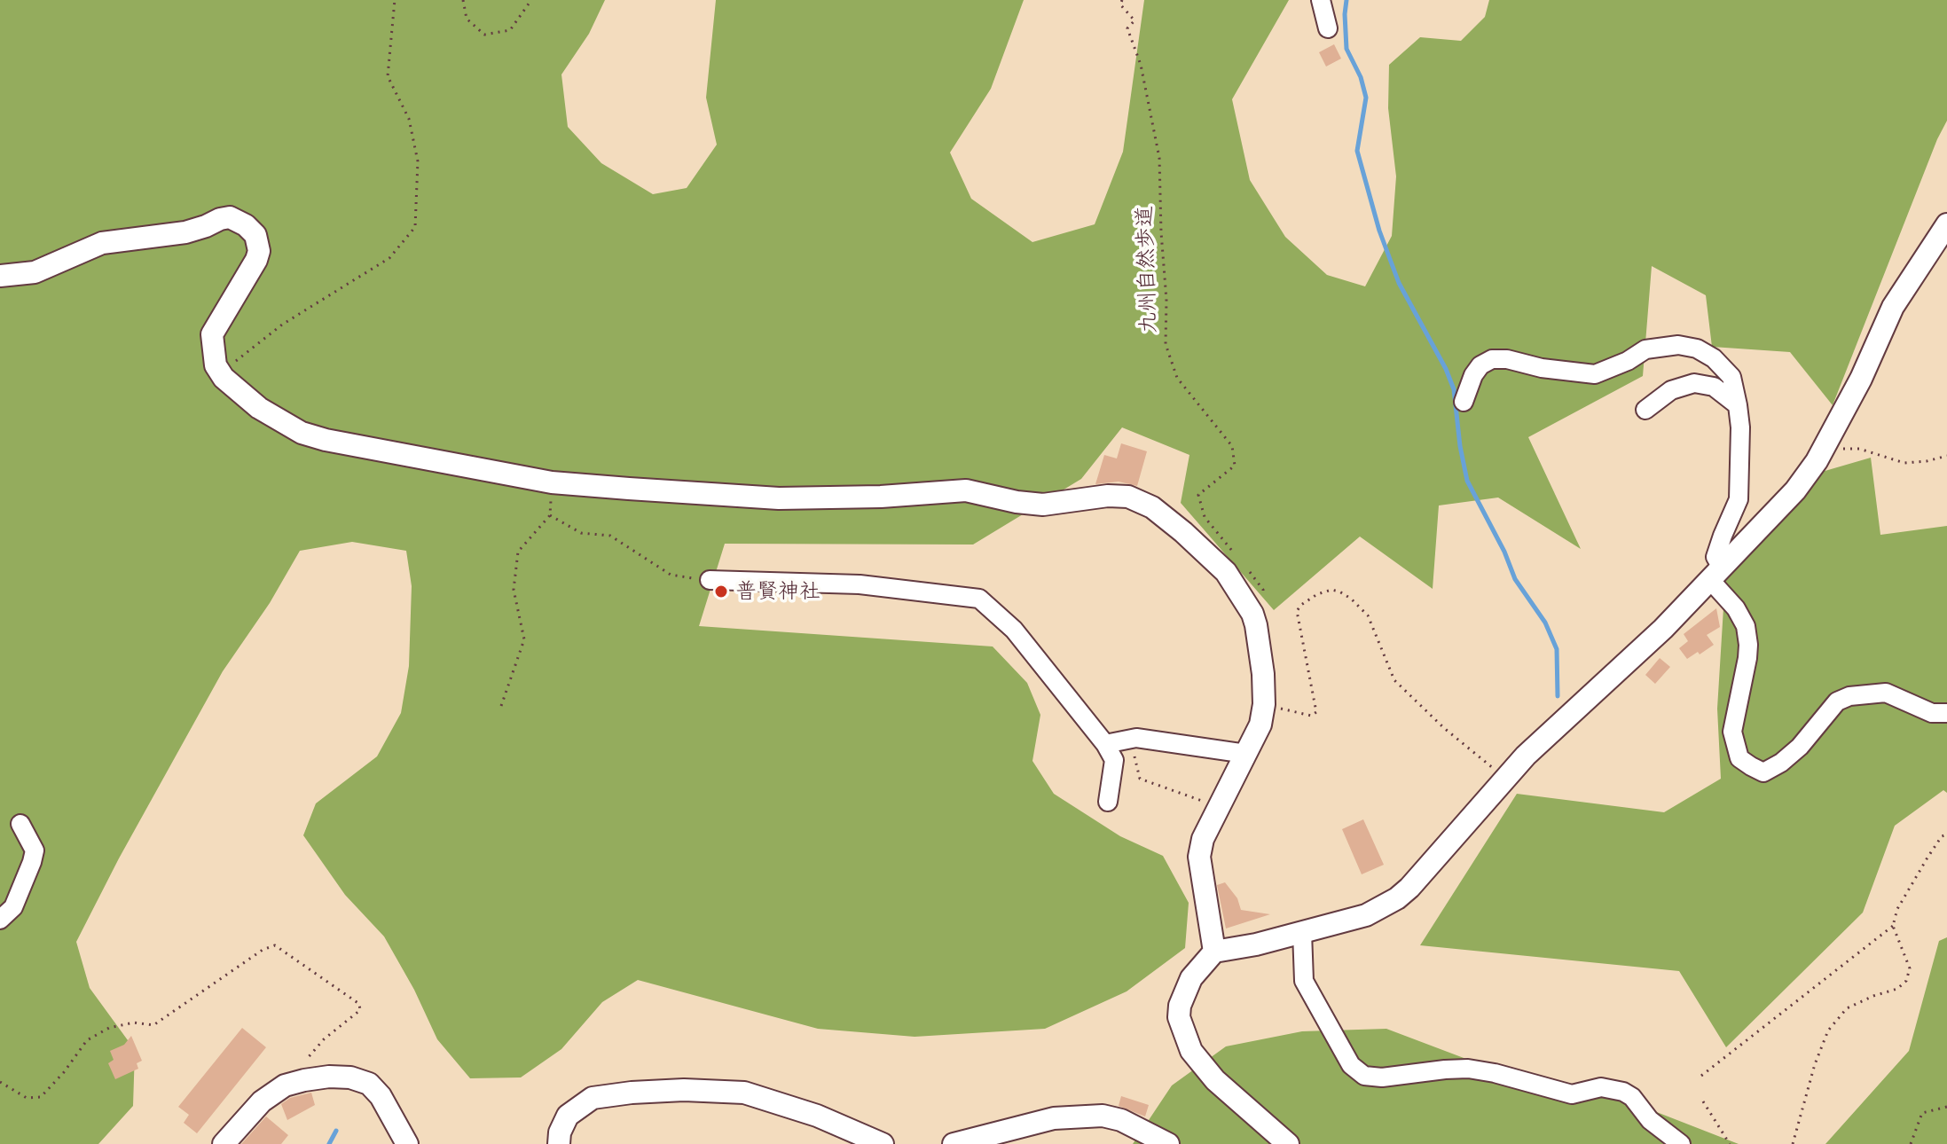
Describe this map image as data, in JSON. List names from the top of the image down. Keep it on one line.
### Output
{"streets":{"path":["九州自然歩道"]},"places":["普賢神社"]}
